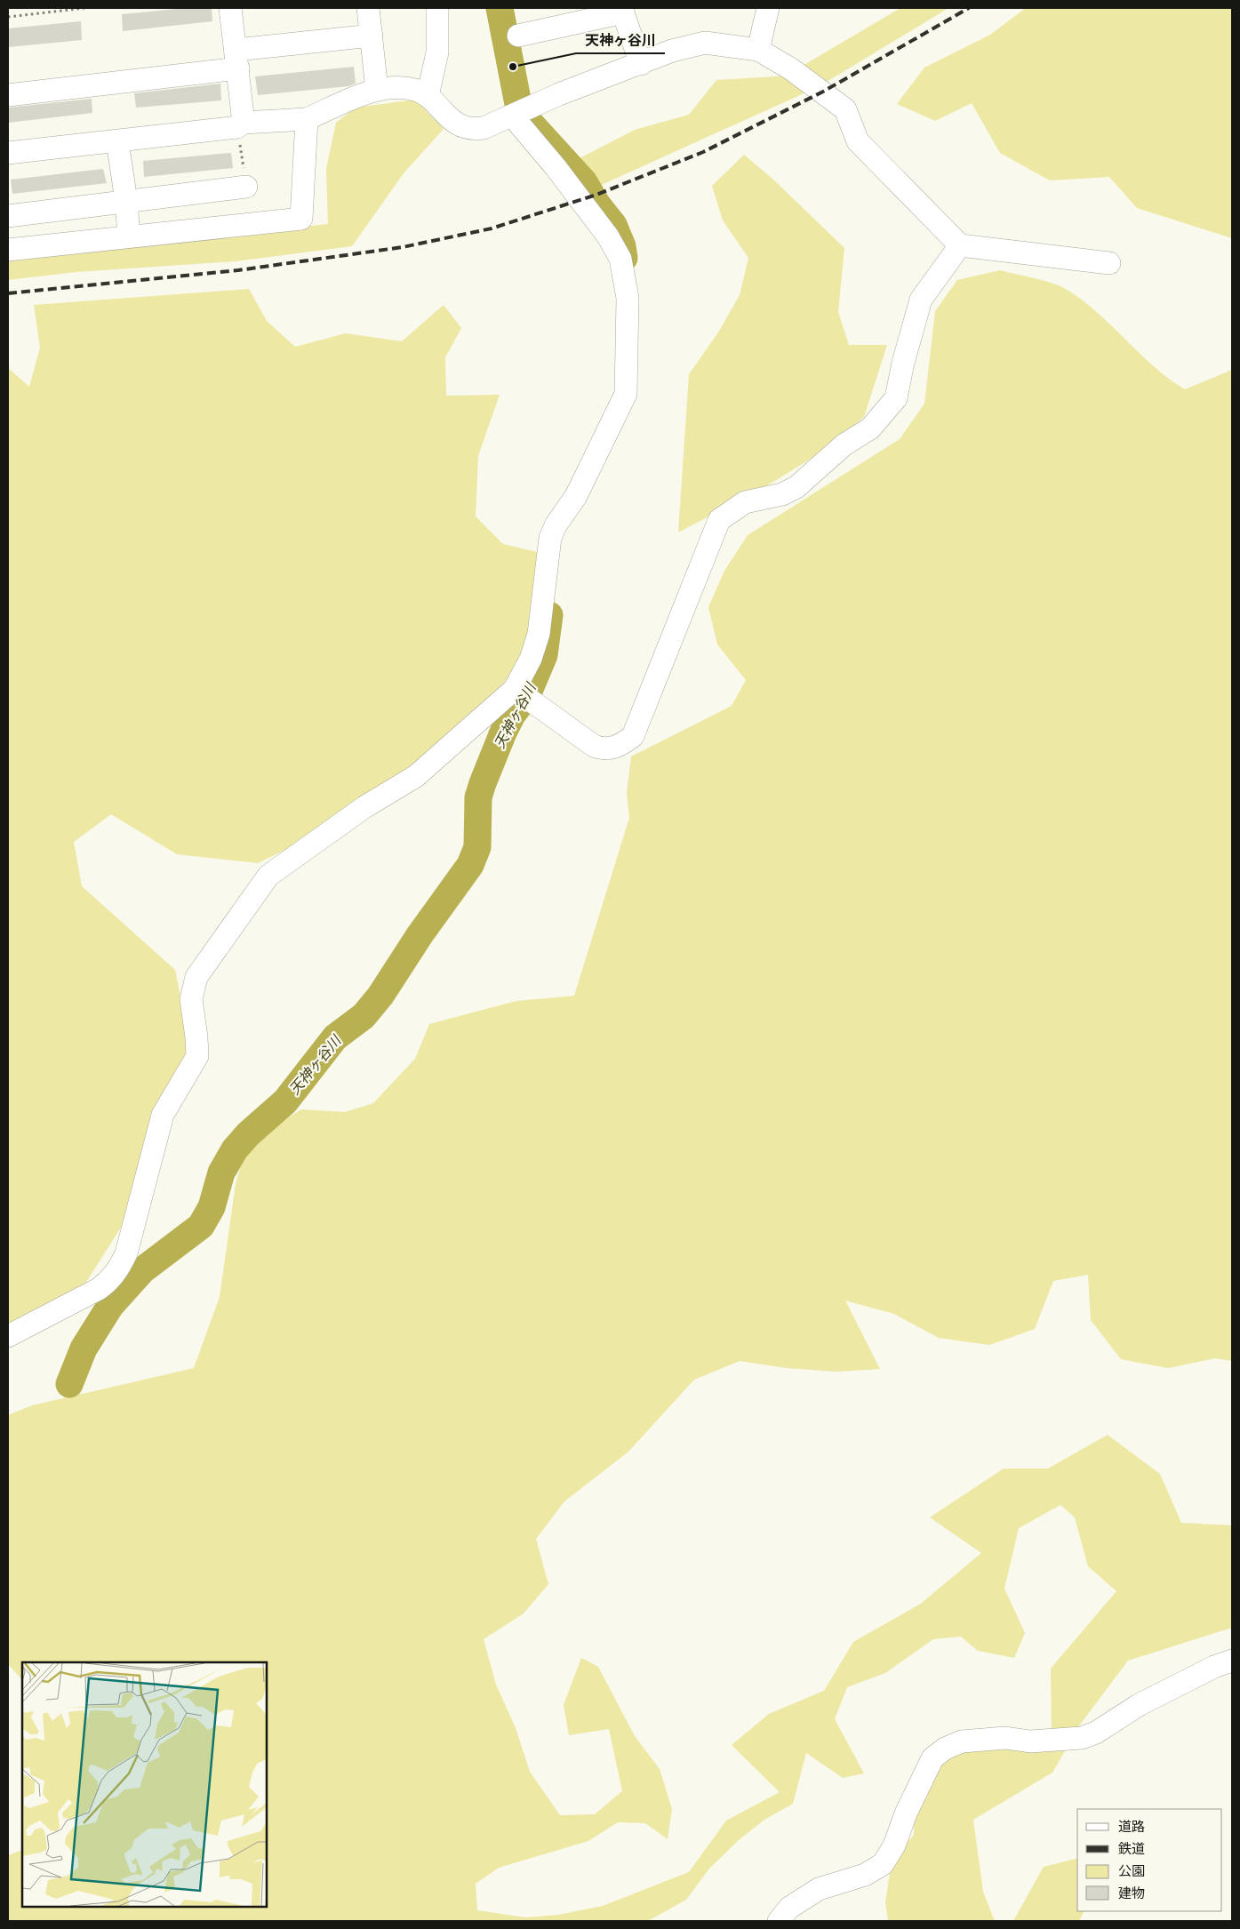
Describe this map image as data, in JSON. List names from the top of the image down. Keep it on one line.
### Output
{"water":["天神ヶ谷川"],"places":["天神ヶ谷川"],"legend":["道路","鉄道","公園","建物"]}
